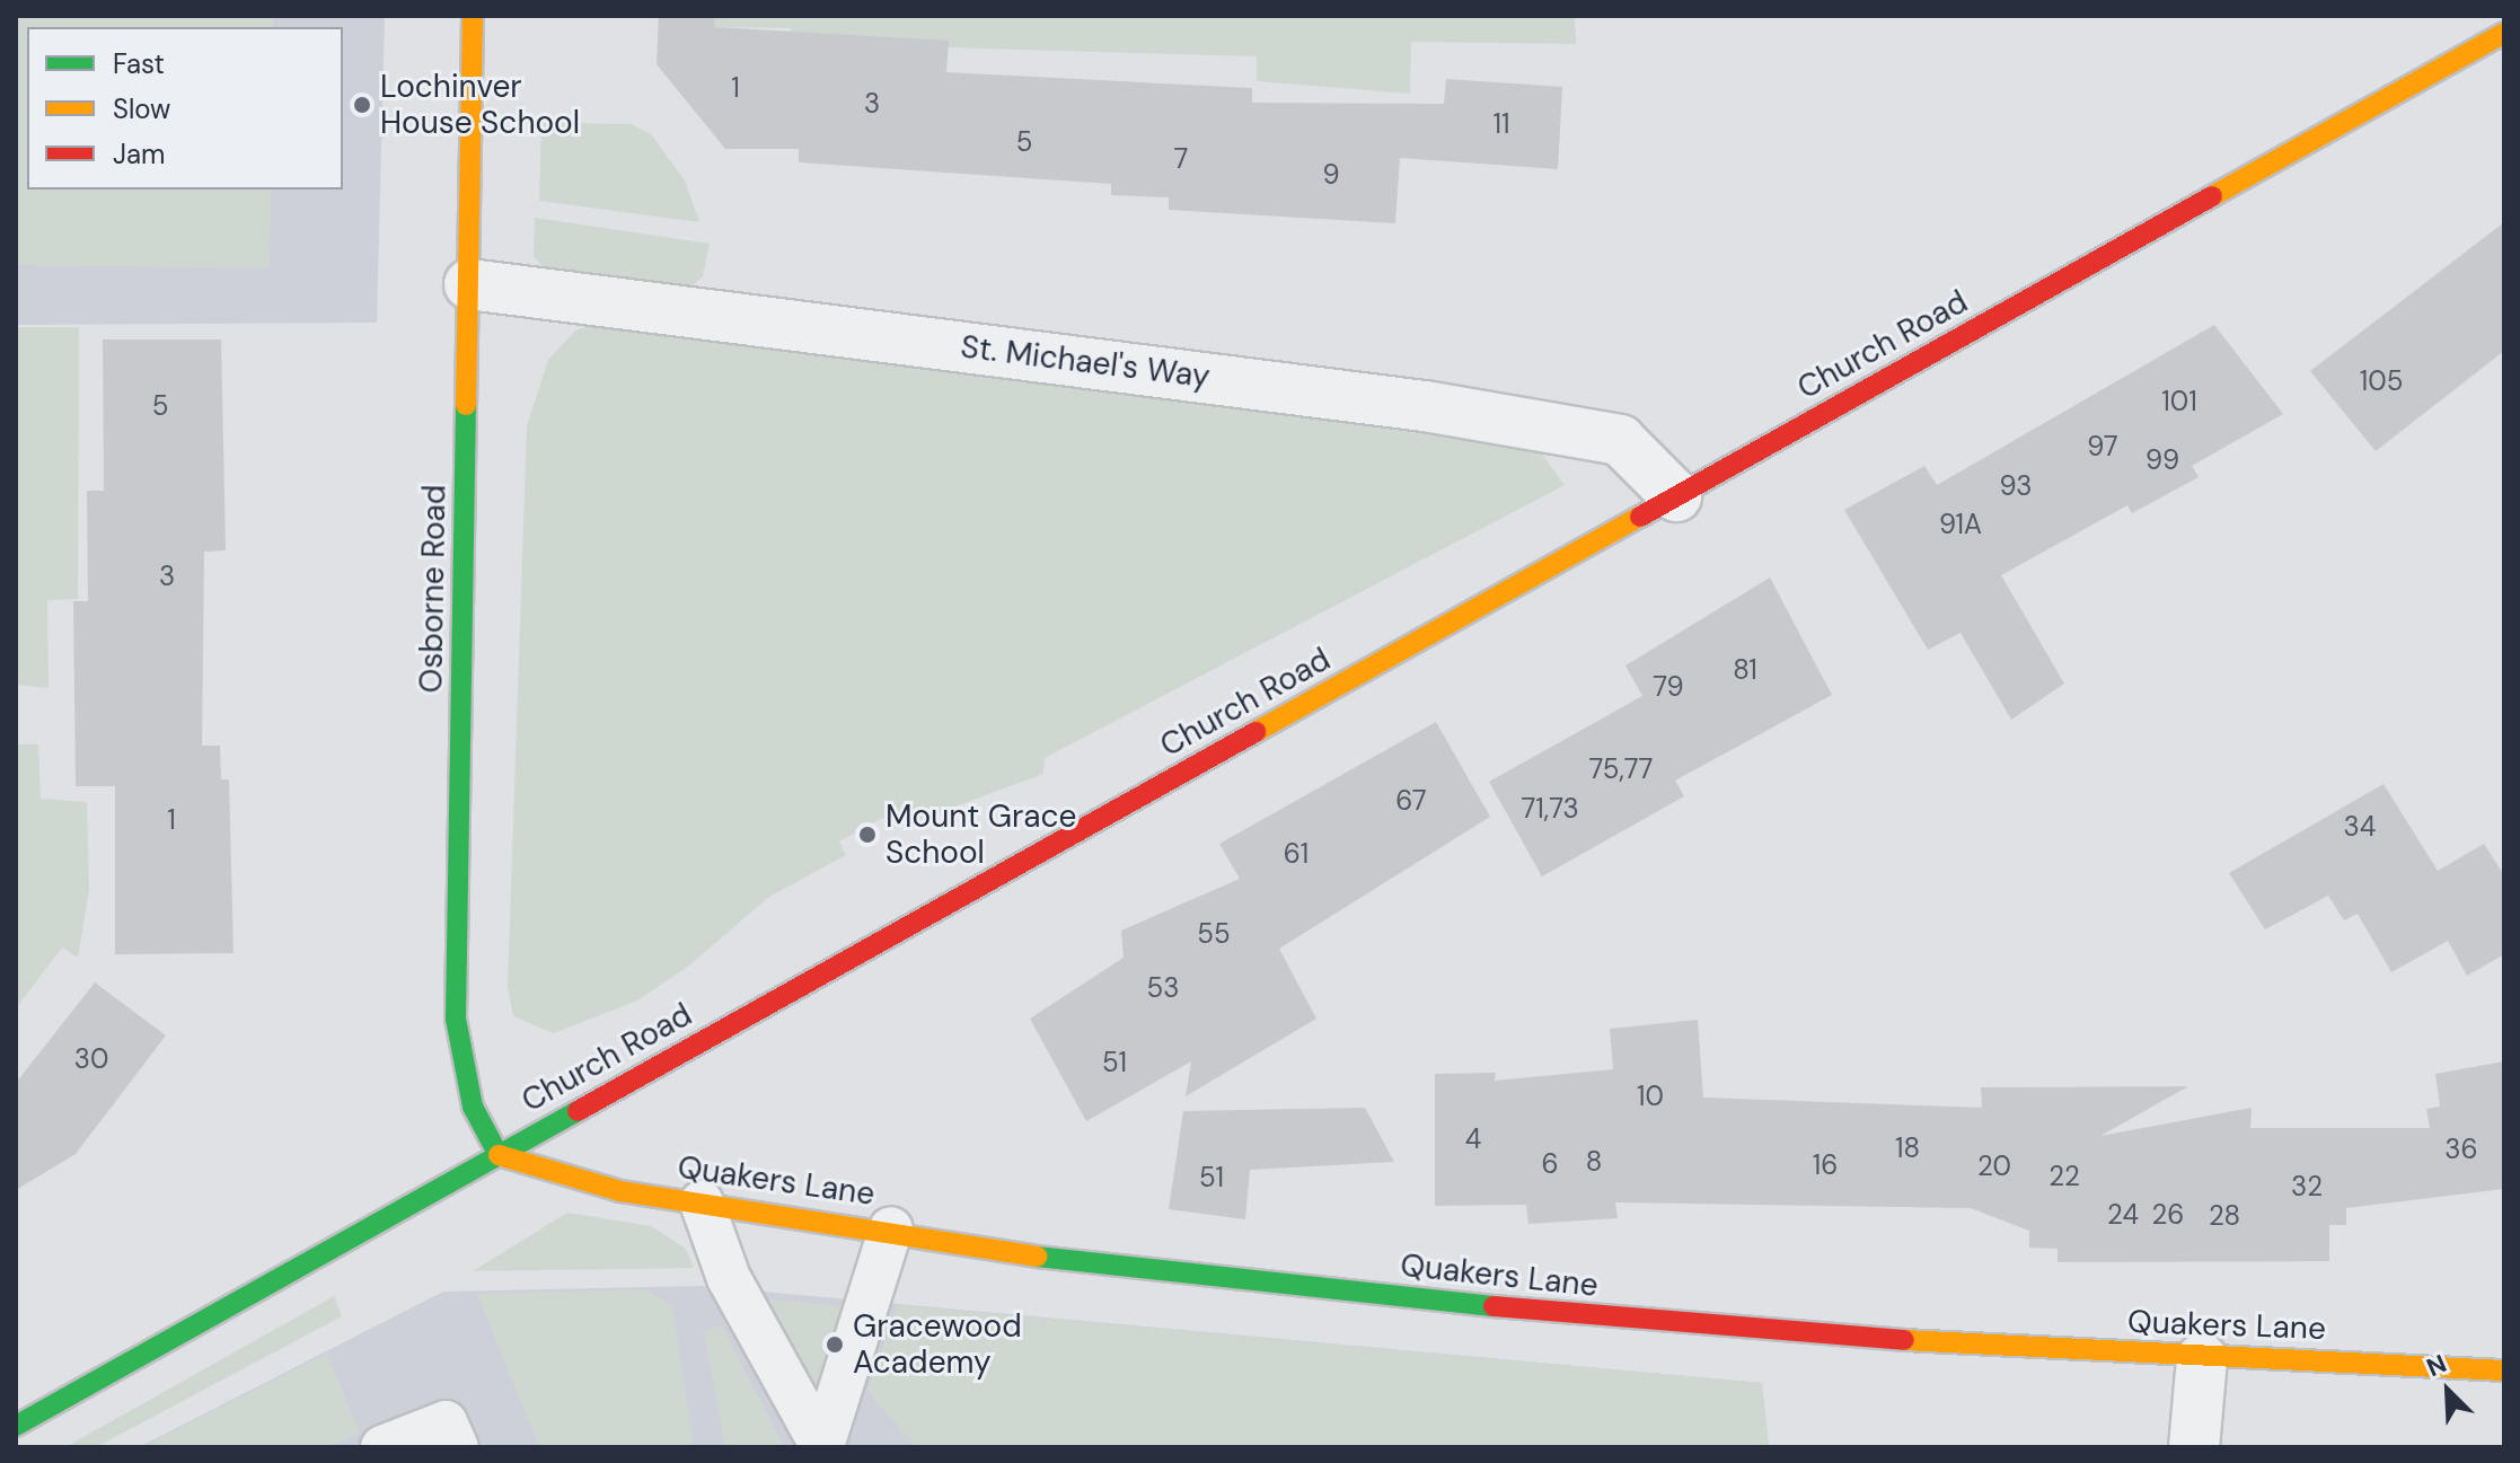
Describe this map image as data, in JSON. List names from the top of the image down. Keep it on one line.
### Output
{"streets":{"street":["Church Road","St. Michael's Way","Osborne Road","Quakers Lane"]},"crossings":[["Church Road","St. Michael's Way"],["Church Road","Osborne Road"],["Church Road","Quakers Lane"],["St. Michael's Way","Osborne Road"],["Osborne Road","Quakers Lane"]],"places":["Lochinver House School","Mount Grace School","Gracewood Academy"],"house_numbers":["1","3","11","5","7","9","105","101","5","97","99","93","91A","3","81","79","75,77","67","71,73","1","34","61","55","53","30","51","10","4","18","36","8","6","16","20","22","51","32","24","26","28"],"legend":["Fast","Slow","Jam"],"north":"top left"}
